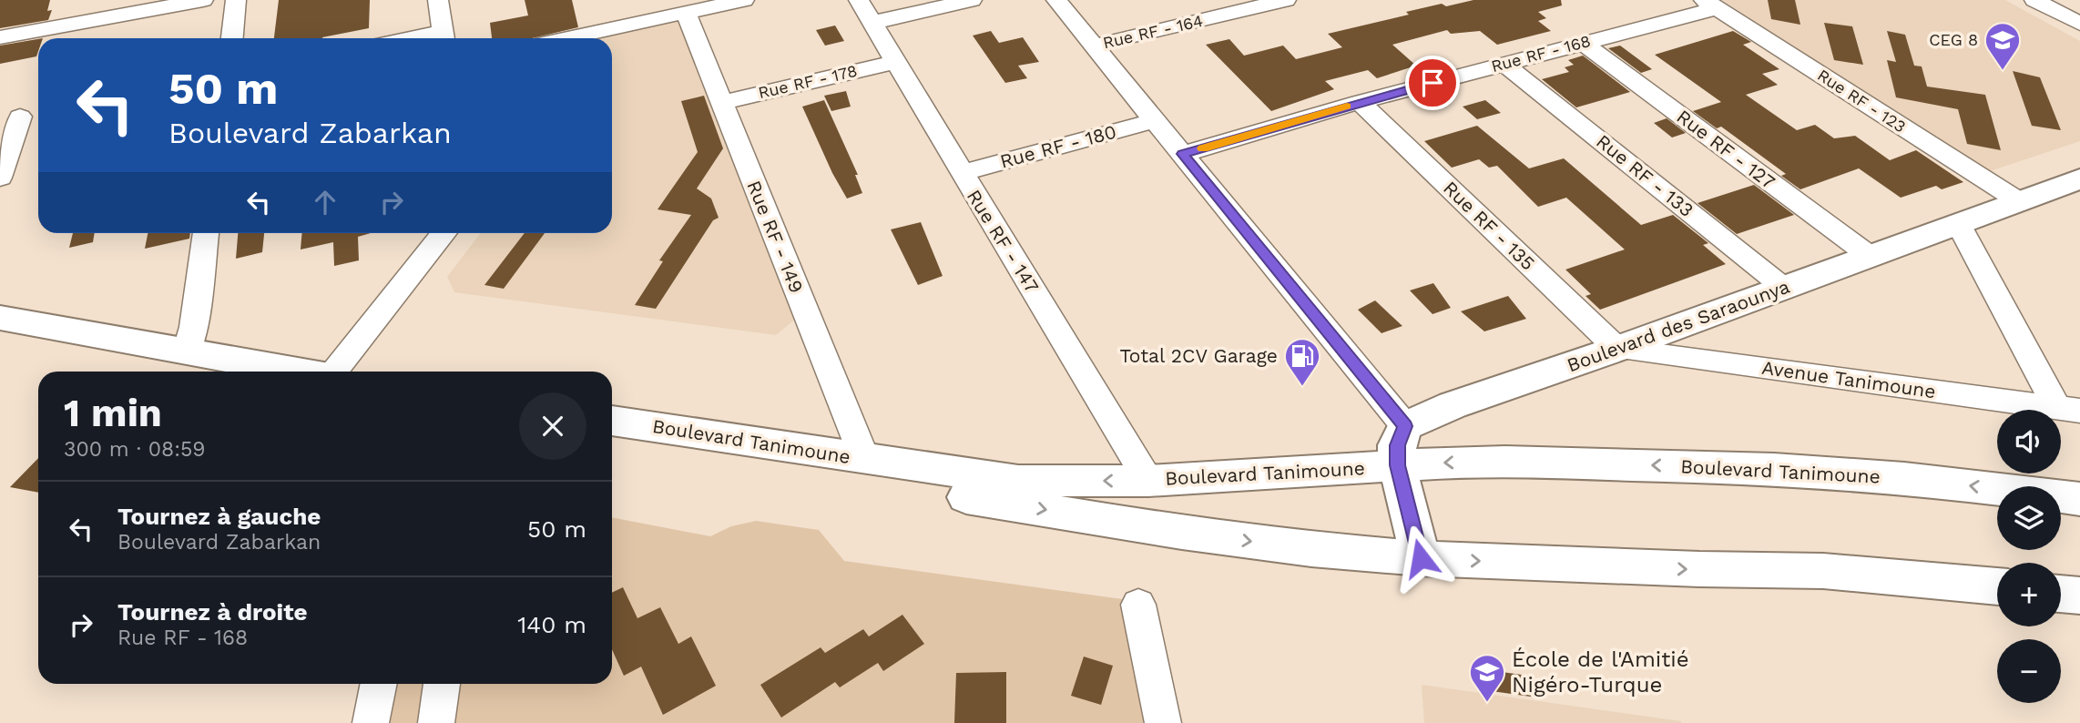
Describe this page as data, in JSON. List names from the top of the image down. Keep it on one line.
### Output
{"streets":{"main road":["Boulevard des Saraounya","Boulevard Tanimoune"],"street":["Rue RF - 164","Rue RF - 168","Rue RF - 178","Rue RF - 123","Rue RF - 180","Rue RF - 127","Rue RF - 133","Rue RF - 135","Rue RF - 149","Rue RF - 147","Avenue Tanimoune"]},"crossings":[["Rue RF - 168","Rue RF - 123"],["Rue RF - 168","Rue RF - 127"],["Rue RF - 168","Rue RF - 133"],["Rue RF - 168","Rue RF - 135"],["Rue RF - 178","Rue RF - 149"],["Rue RF - 178","Rue RF - 147"],["Rue RF - 123","Boulevard des Saraounya"],["Rue RF - 180","Rue RF - 147"],["Rue RF - 127","Boulevard des Saraounya"],["Rue RF - 133","Boulevard des Saraounya"],["Rue RF - 135","Boulevard des Saraounya"],["Rue RF - 135","Avenue Tanimoune"],["Rue RF - 149","Boulevard Tanimoune"],["Rue RF - 147","Boulevard Tanimoune"],["Boulevard des Saraounya","Avenue Tanimoune"]],"places":{"school or university":["CEG 8","École de l'Amitié Nigéro-Turque"],"fuel station":["Total 2CV Garage"]},"page":{"turn":["50 m","Boulevard Zabarkan"],"heading":["1 min","300 m · 08:59"],"map_buttons":["+","−"],"list":[{"name":"Tournez à gauche","note":"Boulevard Zabarkan","value":"50 m"},{"name":"Tournez à droite","note":"Rue RF - 168","value":"140 m"}]}}
